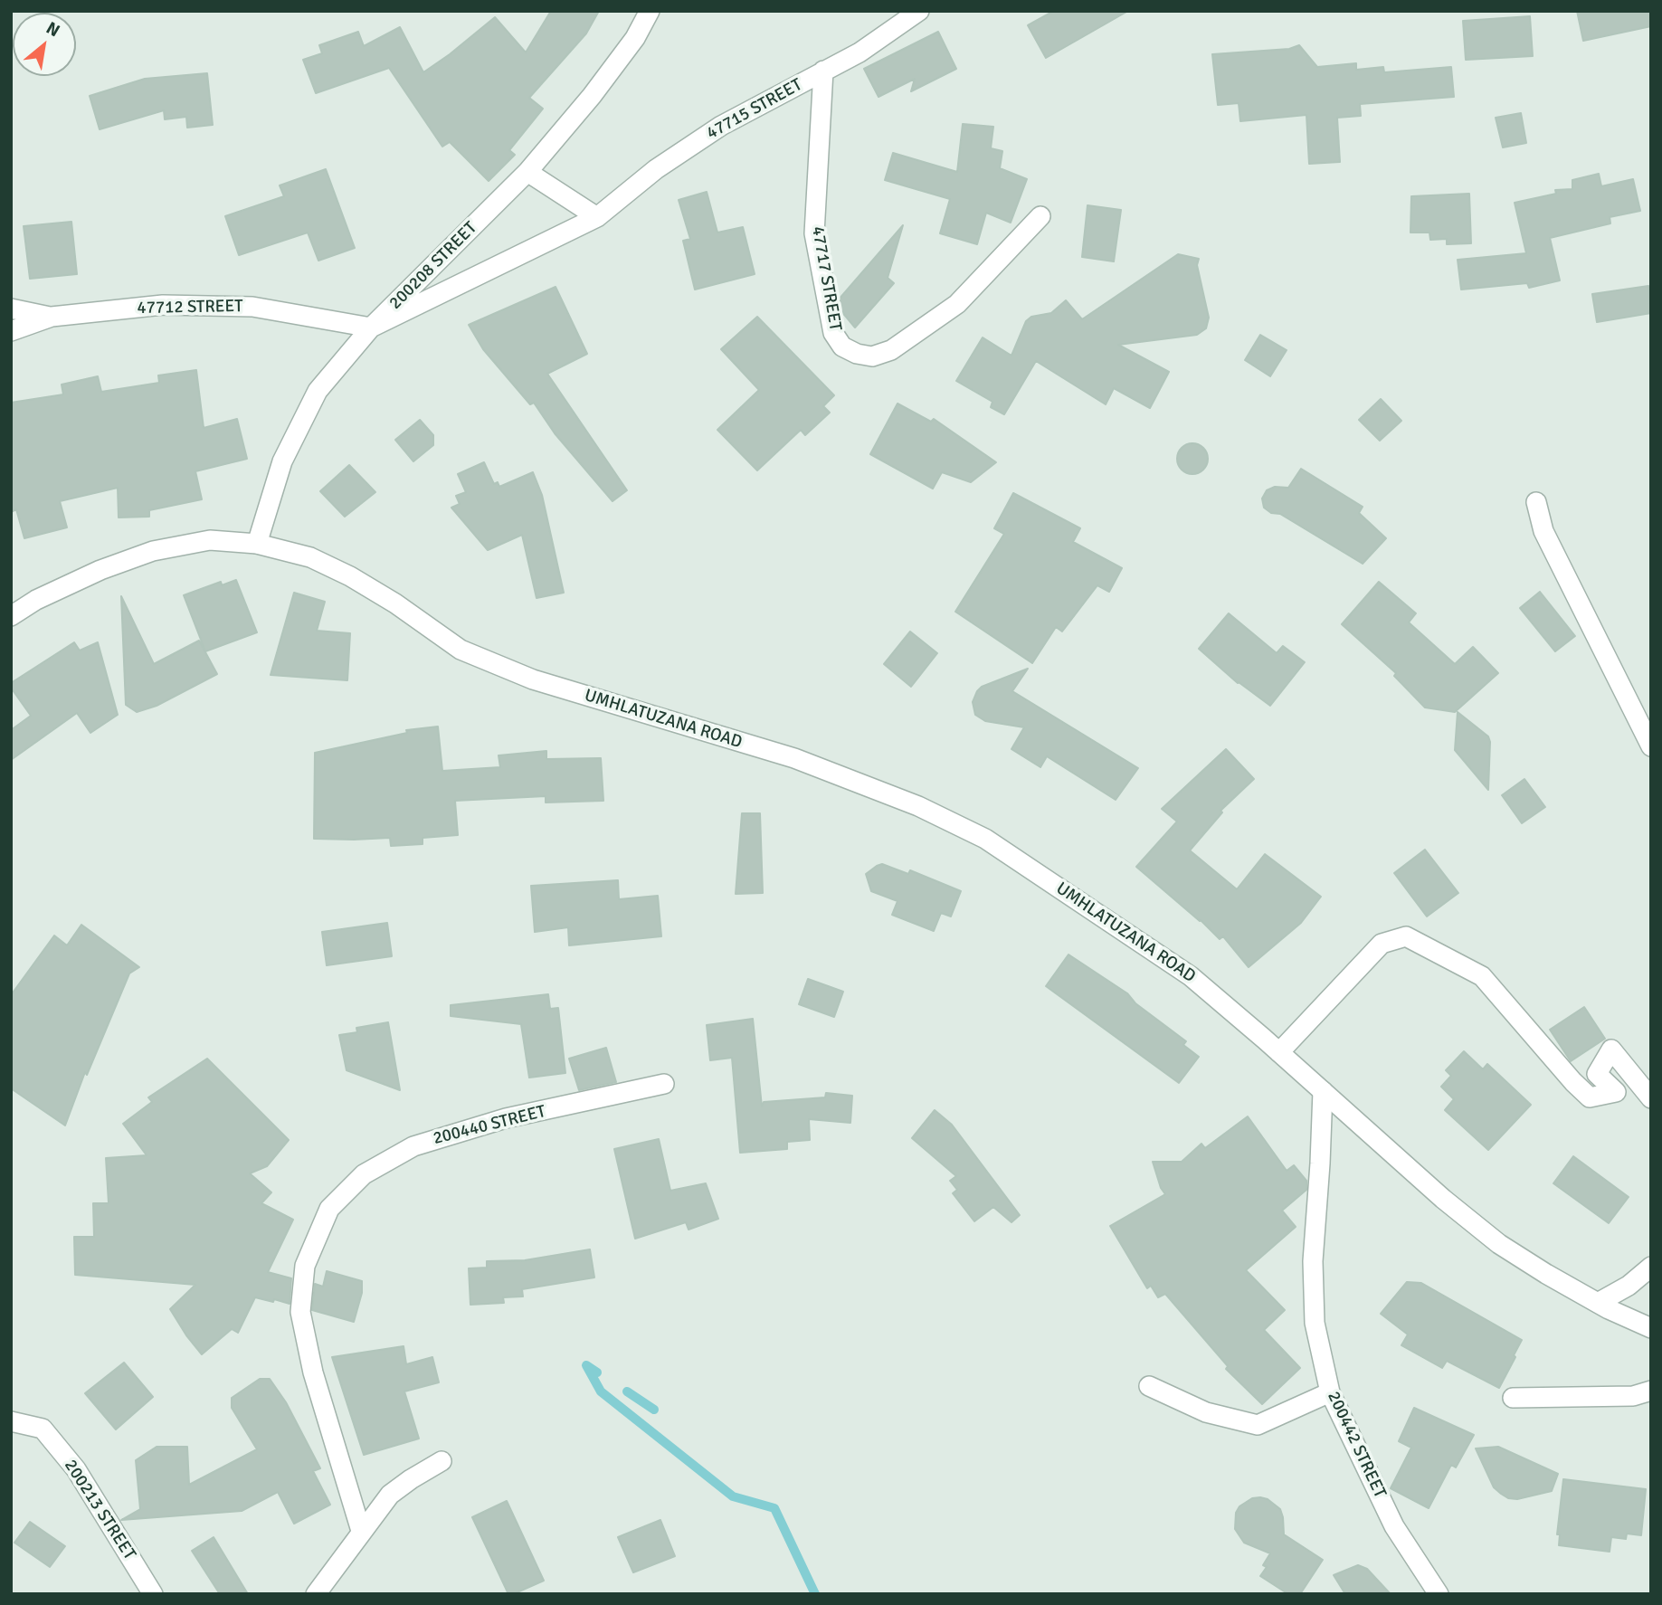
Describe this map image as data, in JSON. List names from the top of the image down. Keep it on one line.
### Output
{"streets":{"street":["47715 STREET","200208 STREET","47717 STREET","47712 STREET","UMHLATUZANA ROAD","200440 STREET","200442 STREET","200213 STREET"]},"crossings":[["47715 STREET","200208 STREET"],["47715 STREET","47717 STREET"],["47715 STREET","47712 STREET"],["200208 STREET","47712 STREET"],["200208 STREET","UMHLATUZANA ROAD"],["UMHLATUZANA ROAD","200442 STREET"]],"north":"top right"}
